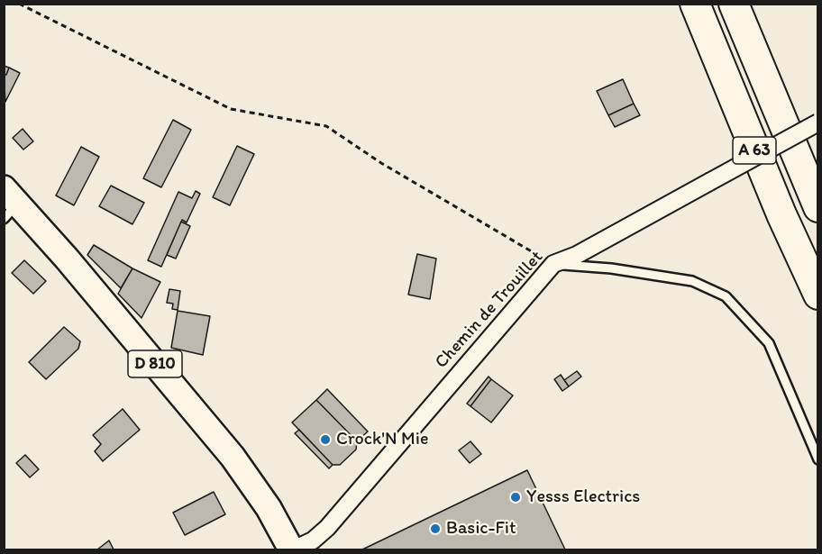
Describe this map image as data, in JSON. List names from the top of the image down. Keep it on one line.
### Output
{"streets":{"highway":["A 63"],"main road":["D 810"],"street":["Chemin de Trouillet"]},"crossings":[["Chemin de Trouillet","D 810"]],"places":["Crock'N Mie","Yesss Electrics","Basic-Fit"]}
